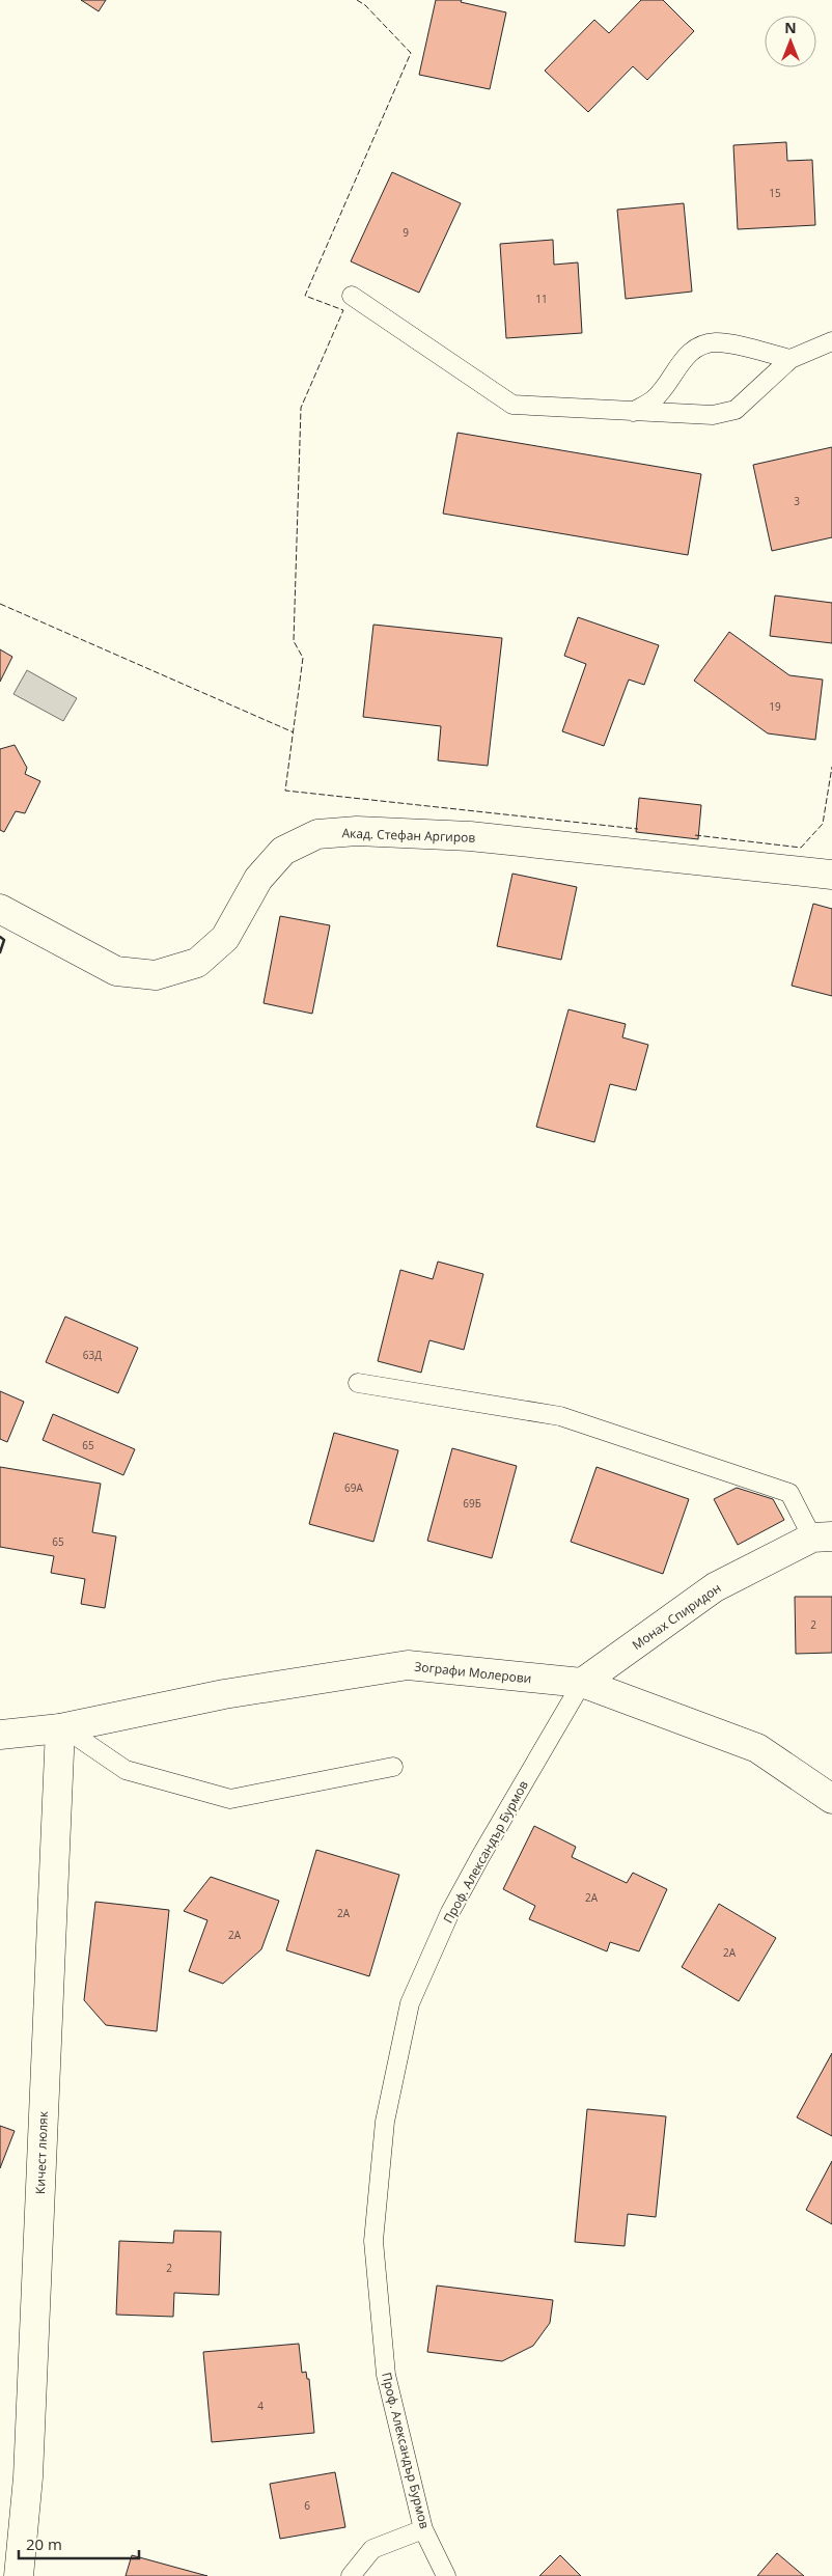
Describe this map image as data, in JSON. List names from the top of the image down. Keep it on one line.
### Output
{"streets":{"street":["Акад. Стефан Аргиров","Монах Спиридон","Зографи Молерови","Кичест люляк"],"lane":["Проф. Александър Бурмов"]},"crossings":[["Монах Спиридон","Зографи Молерови"],["Монах Спиридон","Проф. Александър Бурмов"],["Зографи Молерови","Проф. Александър Бурмов"],["Зографи Молерови","Кичест люляк"]],"house_numbers":["15","9","11","3","19","63Д","65","69А","69Б","65","2","2А","2А","2А","2А","2","4","6"],"scale_bar":"20 m","north":"top"}
